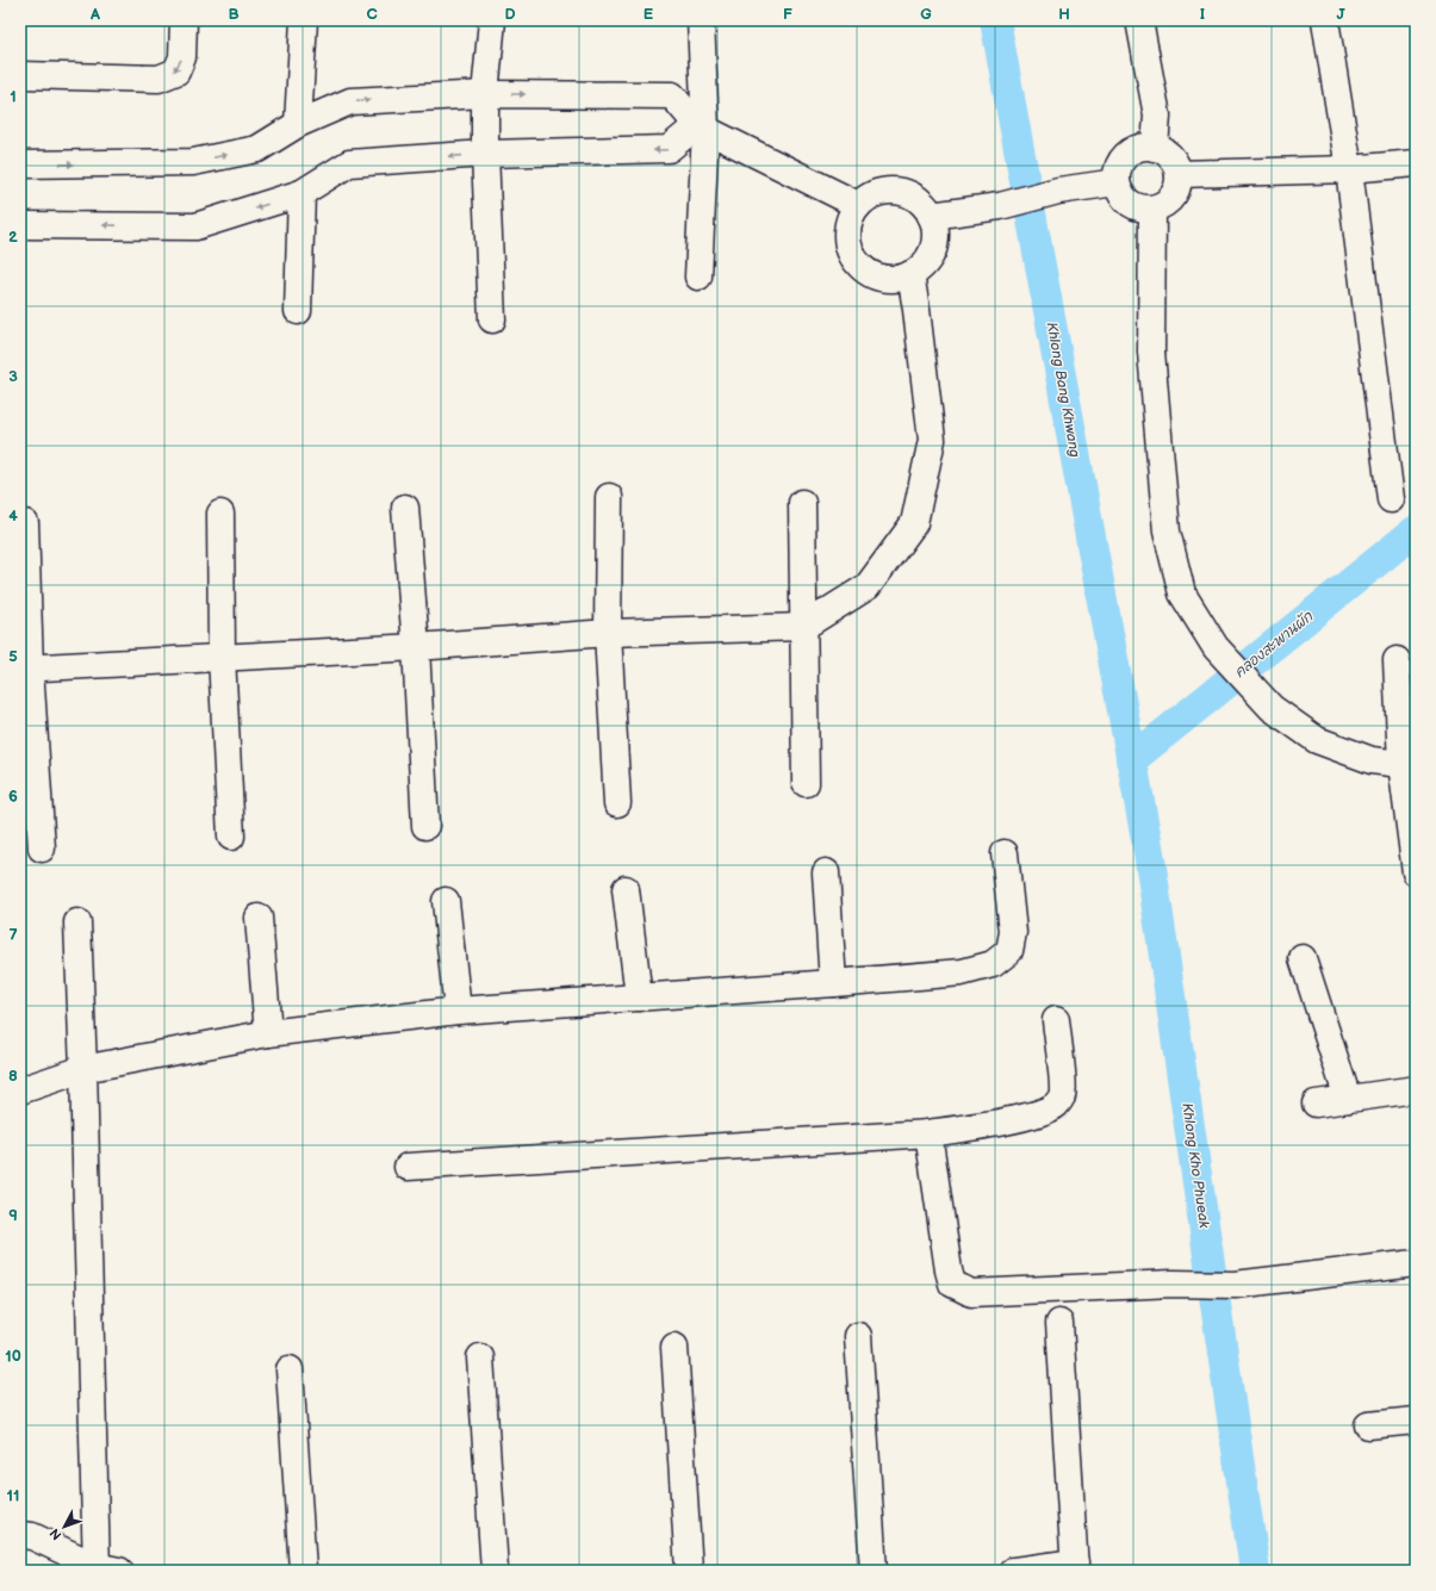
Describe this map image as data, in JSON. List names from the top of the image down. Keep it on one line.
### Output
{"water":["Khlong Bang Khwang","คลองสะพานผัก","Khlong Kho Phueak"],"north":"bottom left","grid":{"columns":["A","B","C","D","E","F","G","H","I","J"],"rows":["1","2","3","4","5","6","7","8","9","10","11"]}}
